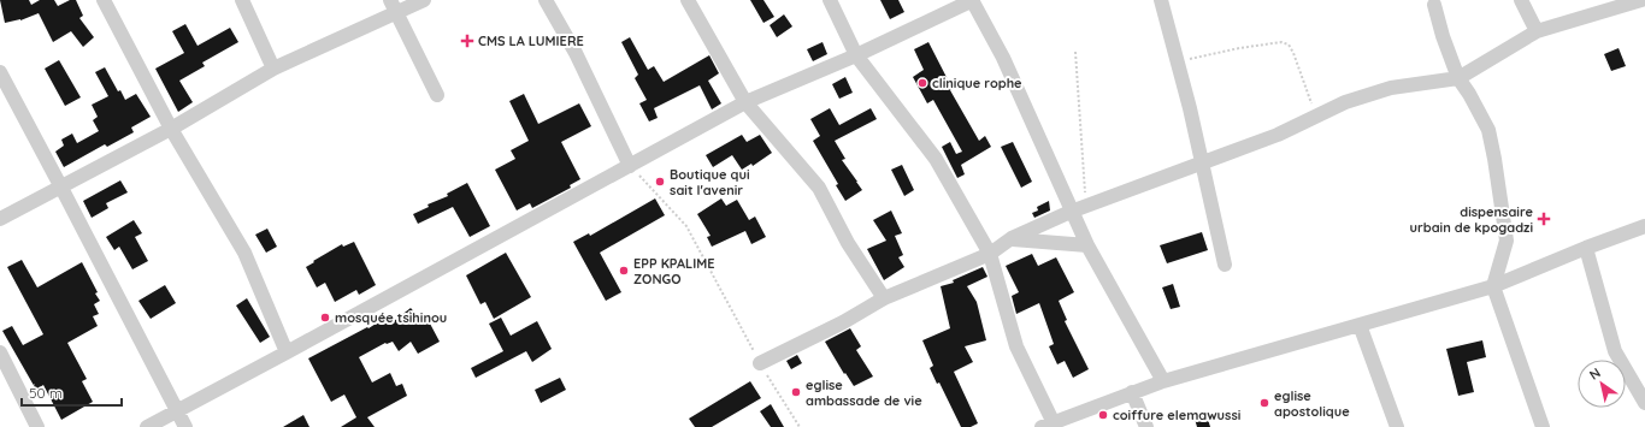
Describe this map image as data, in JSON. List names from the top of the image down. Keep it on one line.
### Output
{"places":{"health":["CMS LA LUMIERE","dispensaire urbain de kpogadzi"],"other":["clinique rophe","Boutique qui sait l'avenir","EPP KPALIME ZONGO","mosquée tsihinou","eglise ambassade de vie","eglise apostolique","coiffure elemawussi"]},"scale_bar":"50 m","north":"top left"}
